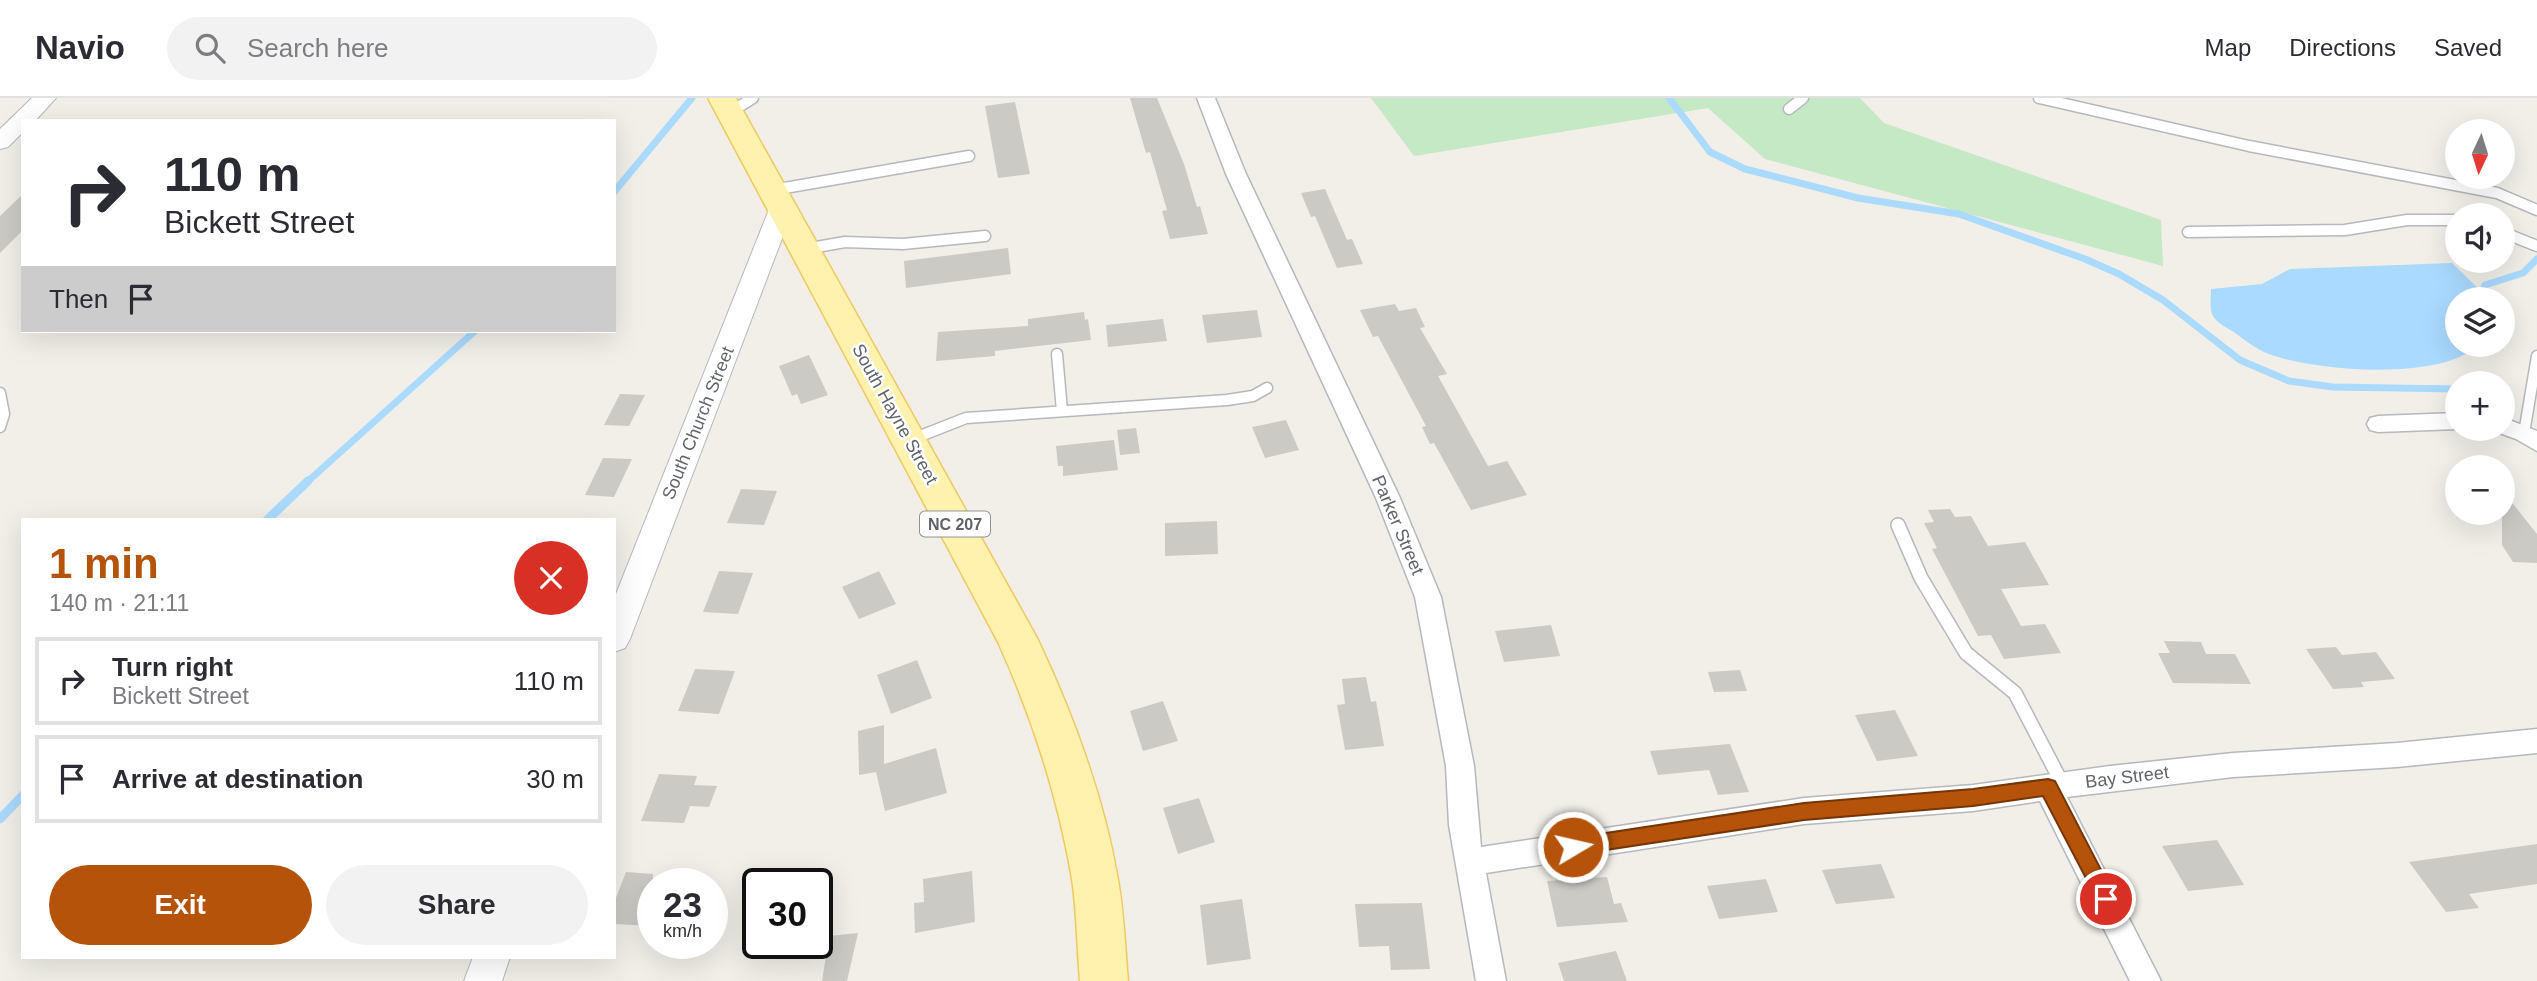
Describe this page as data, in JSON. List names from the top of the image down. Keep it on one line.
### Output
{"streets":{"main road":["South Hayne Street","NC 207"],"street":["South Church Street","Parker Street","Bay Street"]},"crossings":[["South Hayne Street","South Church Street"],["Parker Street","Bay Street"]],"north":"bottom","page":{"header":"Navio","search":"Search here","nav":["Map","Directions","Saved"],"map_buttons":["+","−"],"turn":["110 m","Bickett Street"],"then":"Then","heading":["1 min","140 m · 21:11"],"list":[{"name":"Turn right","note":"Bickett Street","value":"110 m"},{"name":"Arrive at destination","value":"30 m"}],"buttons":["Exit","Share"],"speed":"23 km/h","limit":"30"}}
